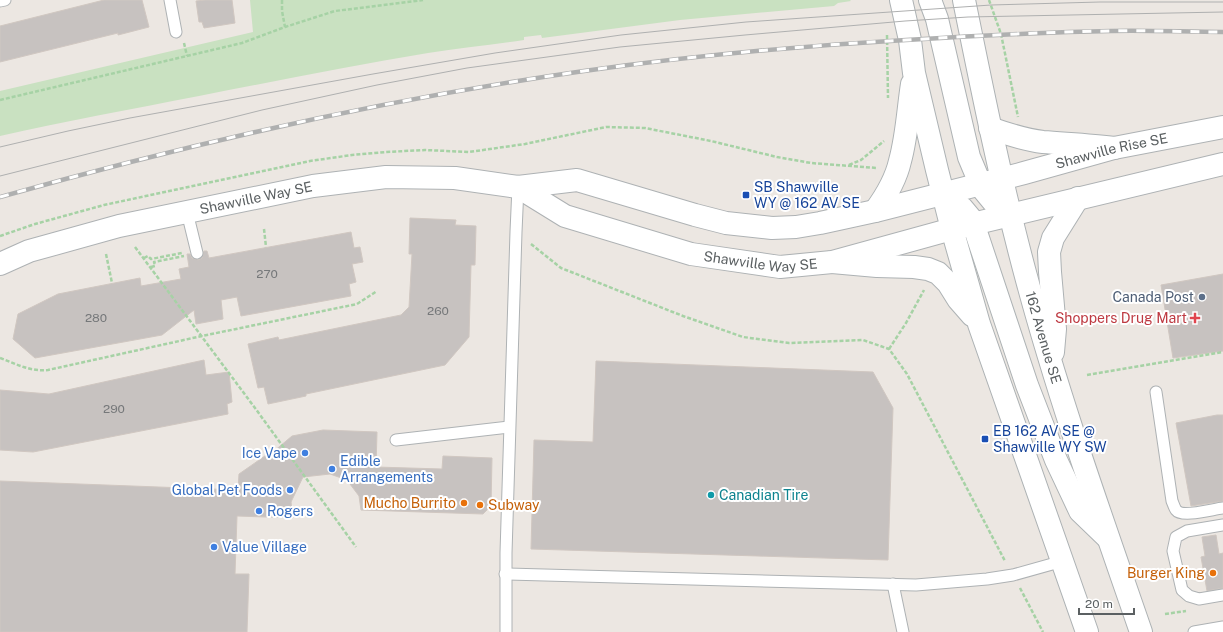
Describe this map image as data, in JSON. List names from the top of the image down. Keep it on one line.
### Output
{"streets":{"main road":["Shawville Rise SE","Shawville Way SE","162 Avenue SE"]},"crossings":[["Shawville Rise SE","Shawville Way SE"],["Shawville Rise SE","162 Avenue SE"],["Shawville Way SE","162 Avenue SE"]],"places":{"transit":["SB Shawville WY @ 162 AV SE","EB 162 AV SE @ Shawville WY SW"],"other":["Canada Post","Ice Vape","Edible Arrangements","Global Pet Foods","Canadian Tire","Mucho Burrito","Subway","Rogers","Value Village","Burger King"],"health":["Shoppers Drug Mart"]},"house_numbers":["270","260","280","290"],"scale_bar":"20 m"}
